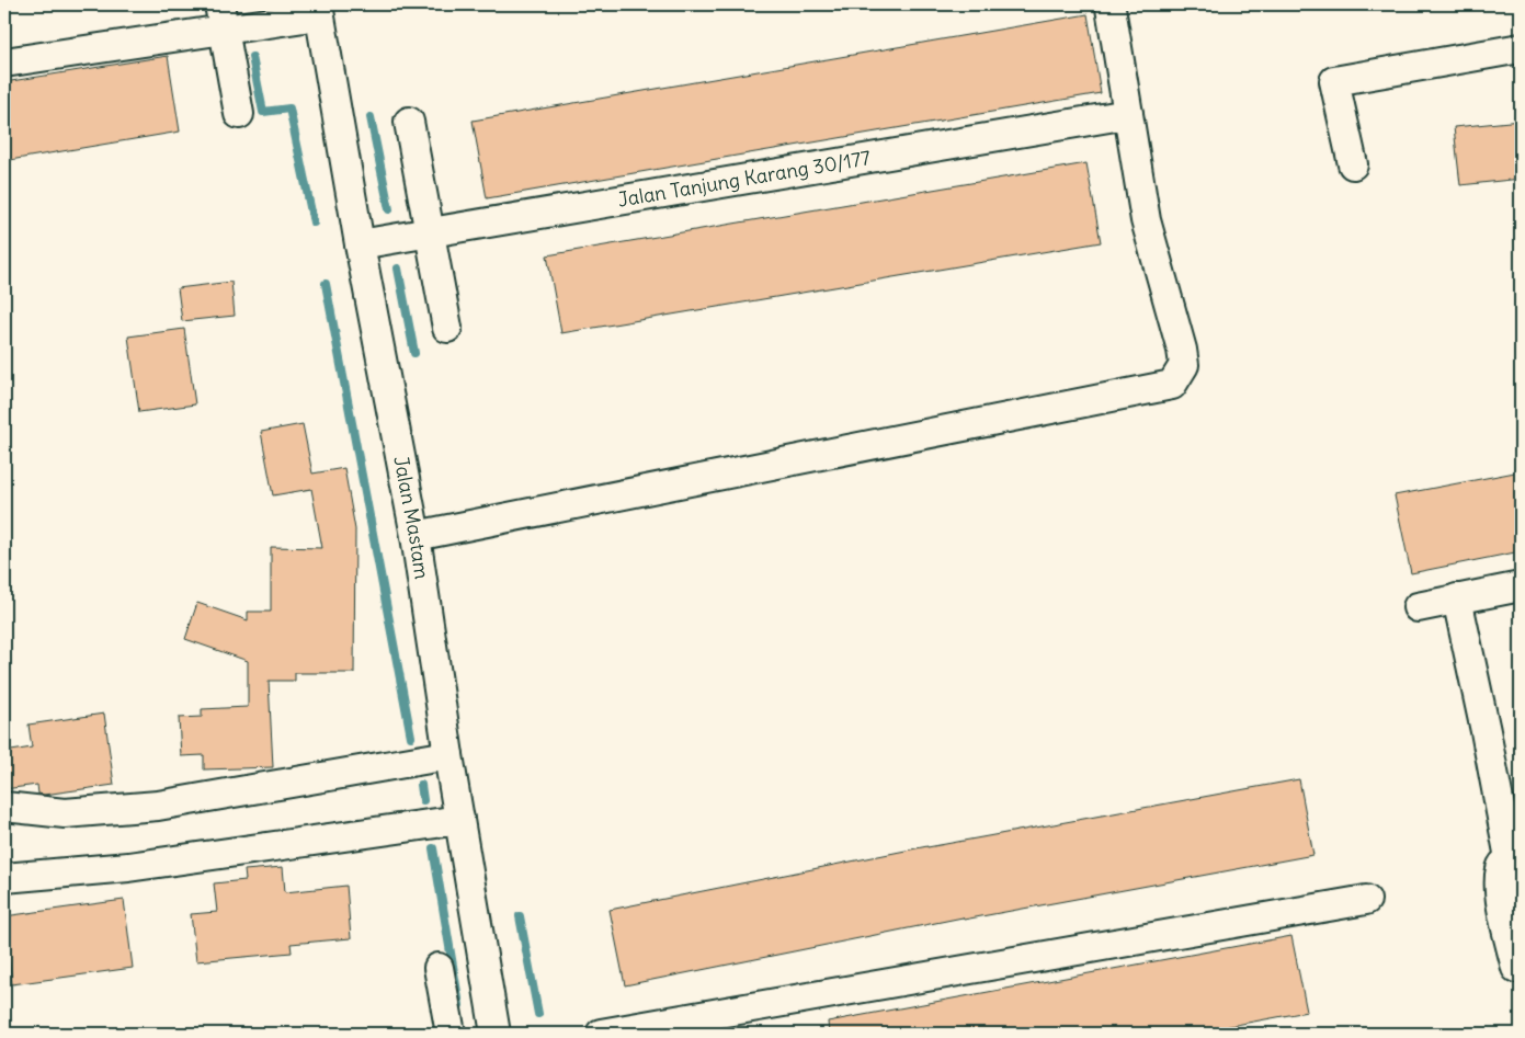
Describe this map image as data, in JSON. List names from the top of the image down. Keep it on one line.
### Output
{"streets":{"street":["Jalan Tanjung Karang 30/177","Jalan Mastam"]},"crossings":[["Jalan Tanjung Karang 30/177","Jalan Mastam"]]}
